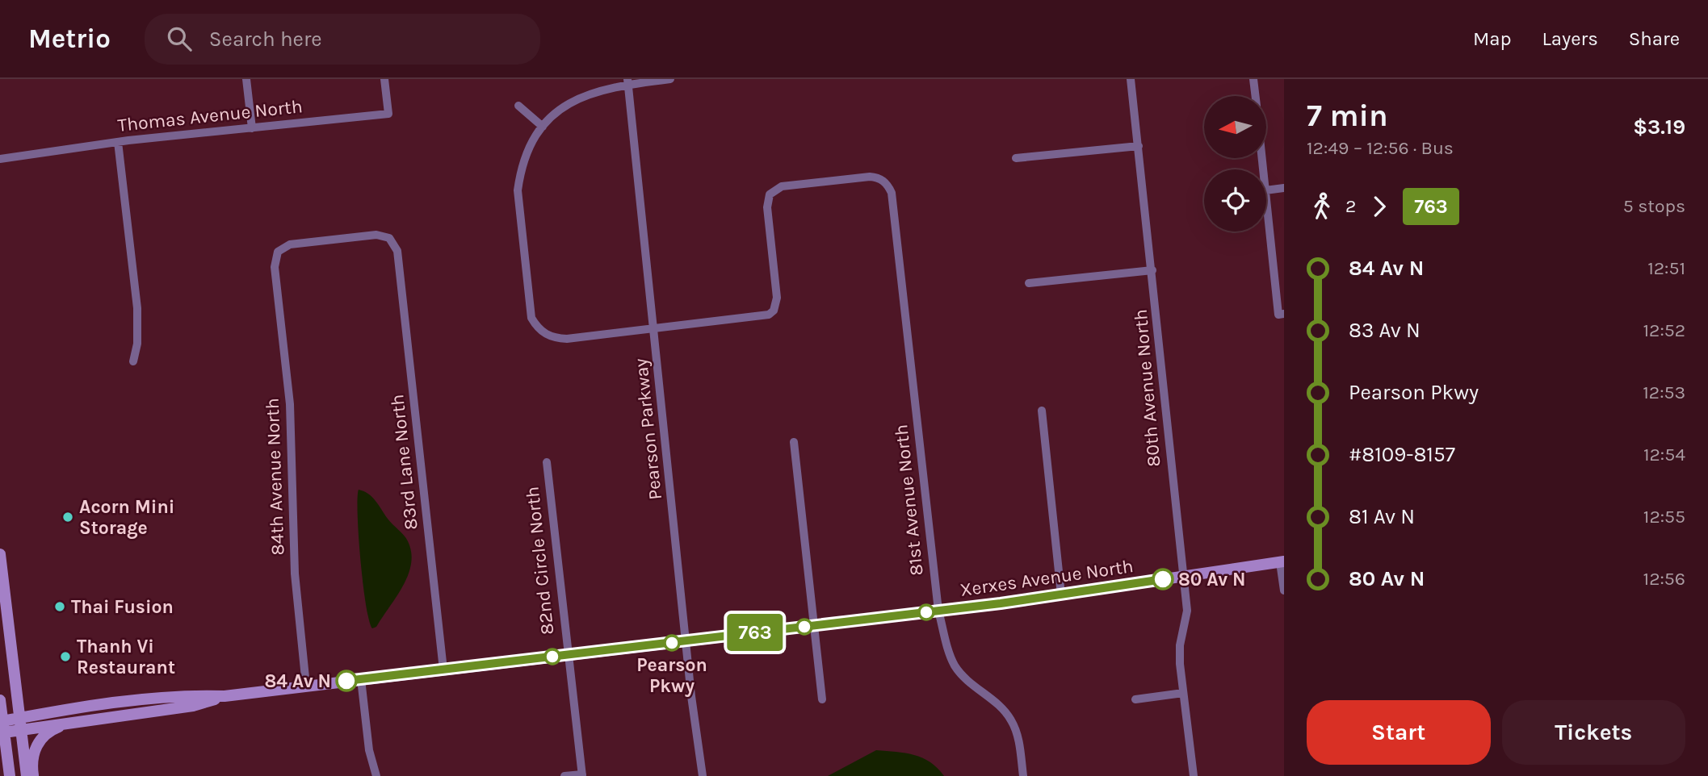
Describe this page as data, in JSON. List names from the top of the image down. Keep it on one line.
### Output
{"streets":{"street":["Thomas Avenue North","80th Avenue North","Pearson Parkway","83rd Lane North","84th Avenue North","81st Avenue North","82nd Circle North","Xerxes Avenue North"]},"crossings":[["80th Avenue North","Xerxes Avenue North"],["Pearson Parkway","81st Avenue North"],["Pearson Parkway","Xerxes Avenue North"],["83rd Lane North","84th Avenue North"],["83rd Lane North","Xerxes Avenue North"],["84th Avenue North","Xerxes Avenue North"],["81st Avenue North","Xerxes Avenue North"],["82nd Circle North","Xerxes Avenue North"]],"places":["Acorn Mini Storage","80 Av N","Thai Fusion","Pearson Pkwy","Thanh Vi Restaurant","84 Av N"],"lines":["bus line 763"],"north":"left","page":{"header":"Metrio","search":"Search here","nav":["Map","Layers","Share"],"on_map":"763","heading":["7 min","12:49 – 12:56 · Bus","$3.19"],"legs":["2","763","5 stops"],"list":[{"name":"84 Av N","value":"12:51"},{"name":"83 Av N","value":"12:52"},{"name":"Pearson Pkwy","value":"12:53"},{"name":"#8109-8157","value":"12:54"},{"name":"81 Av N","value":"12:55"},{"name":"80 Av N","value":"12:56"}],"buttons":["Start","Tickets"]}}
